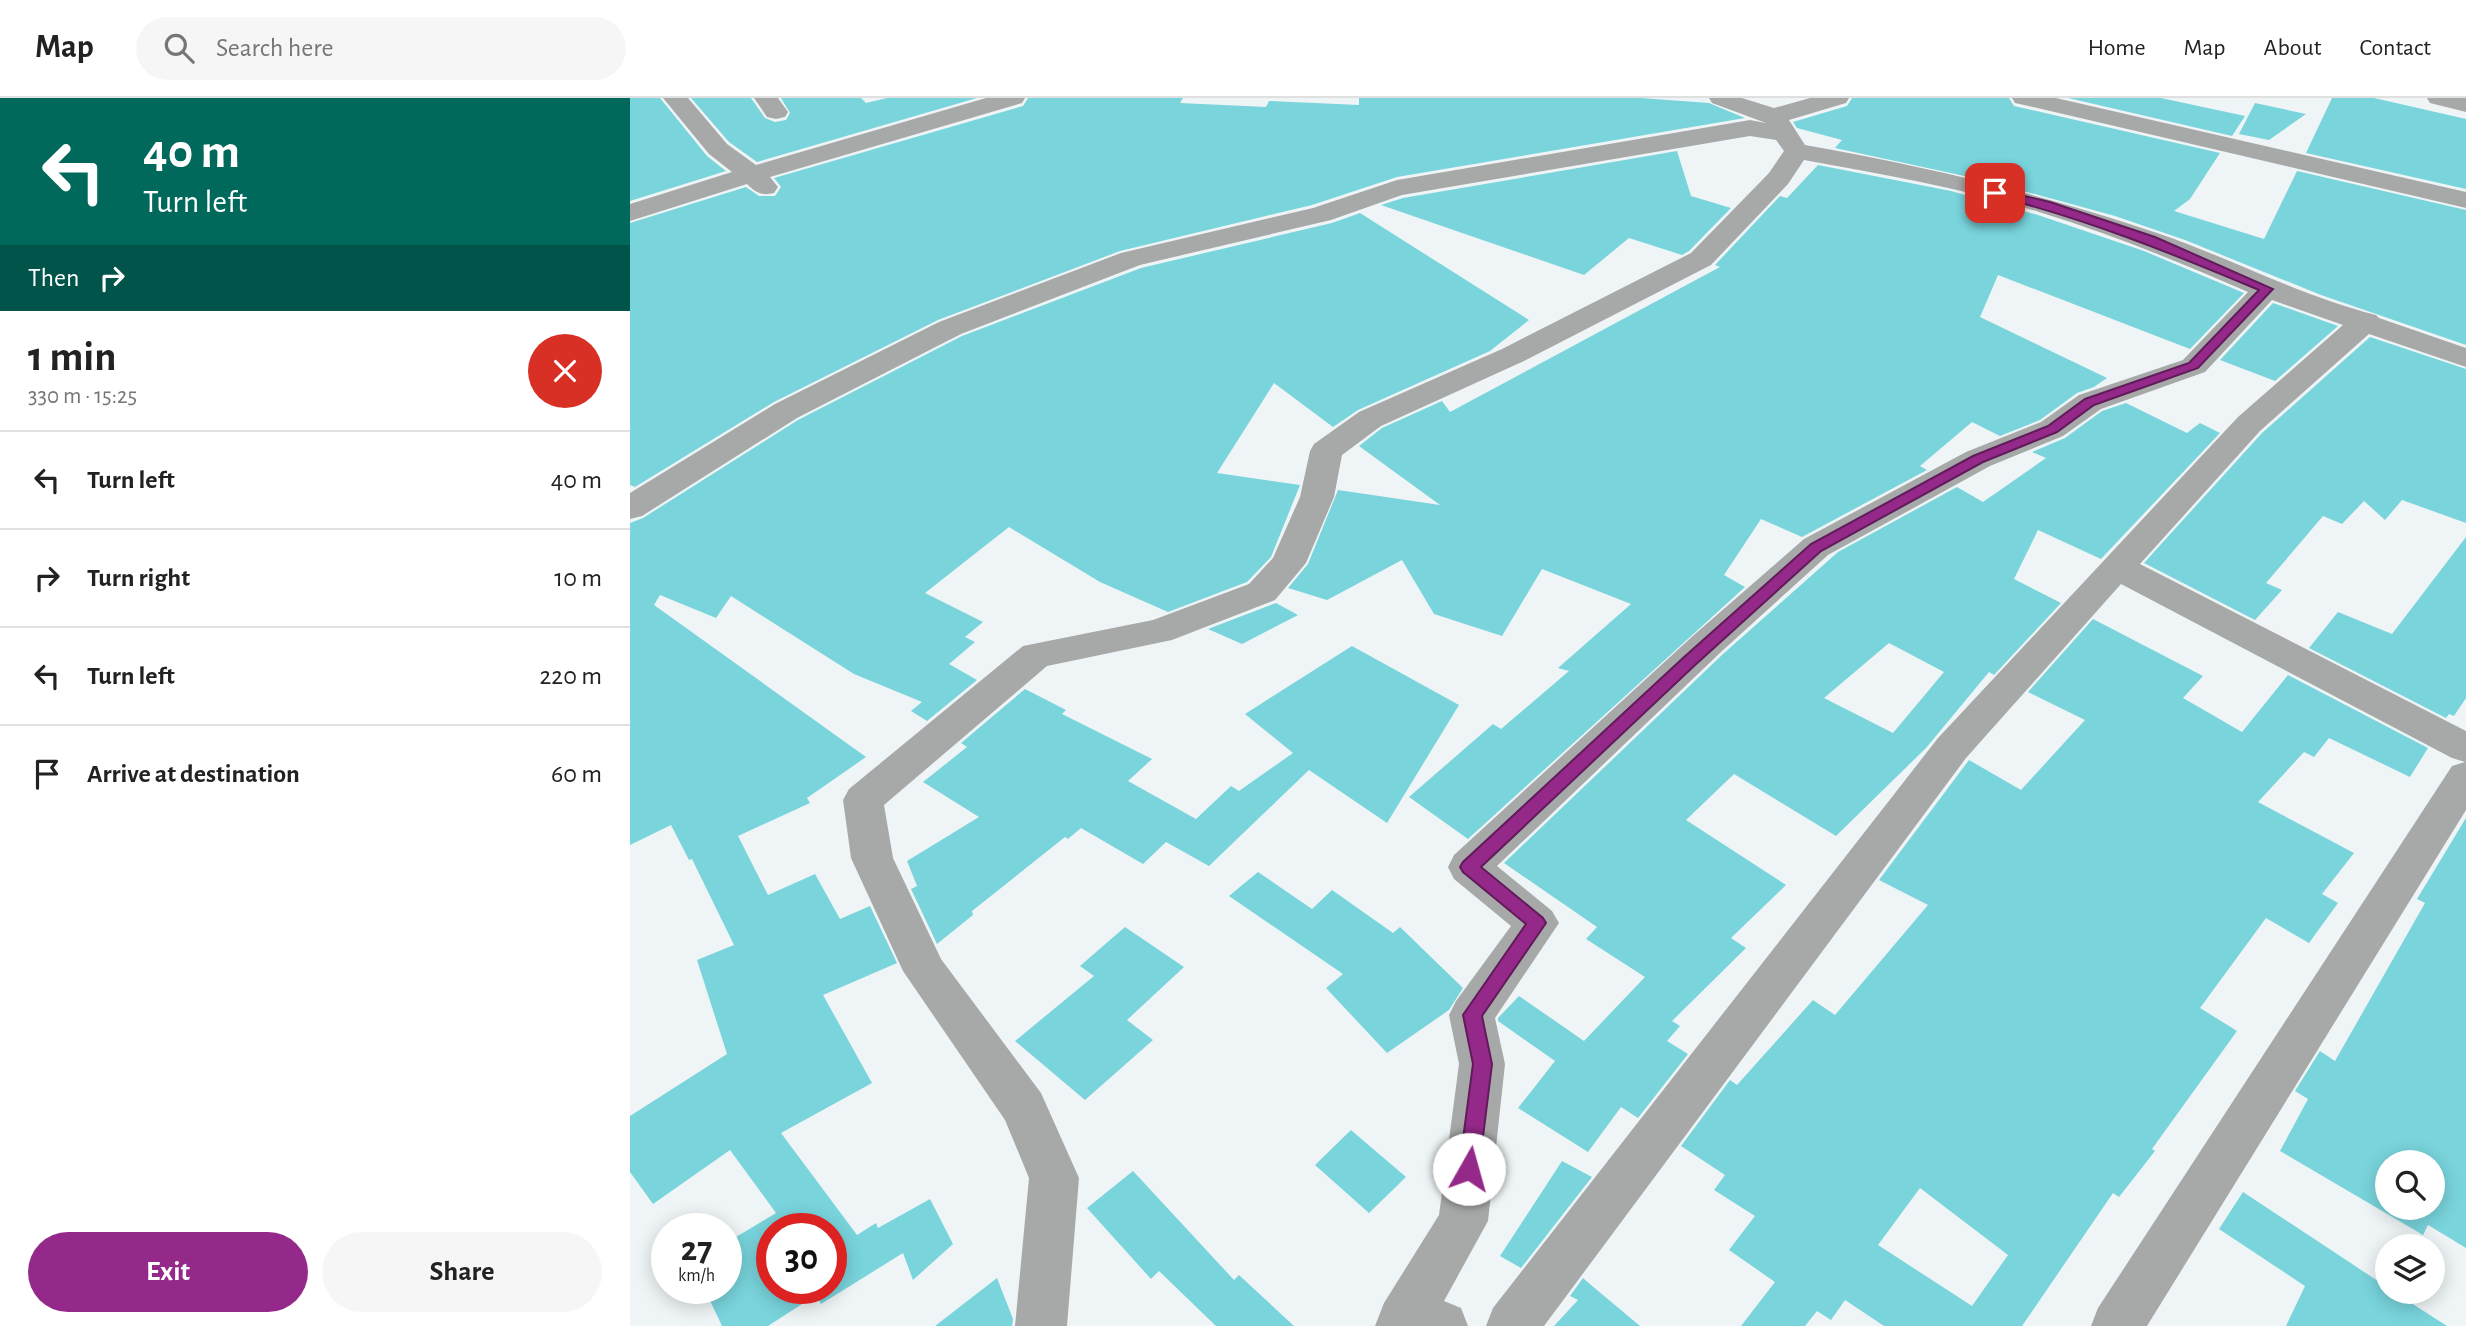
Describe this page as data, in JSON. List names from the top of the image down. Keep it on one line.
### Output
{"page":{"header":"Map","search":"Search here","nav":["Home","Map","About","Contact"],"turn":["40 m","Turn left"],"then":"Then","heading":["1 min","330 m · 15:25"],"list":[{"name":"Turn left","value":"40 m"},{"name":"Turn right","value":"10 m"},{"name":"Turn left","value":"220 m"},{"name":"Arrive at destination","value":"60 m"}],"speed":"27 km/h","limit":"30","buttons":["Exit","Share"]}}
